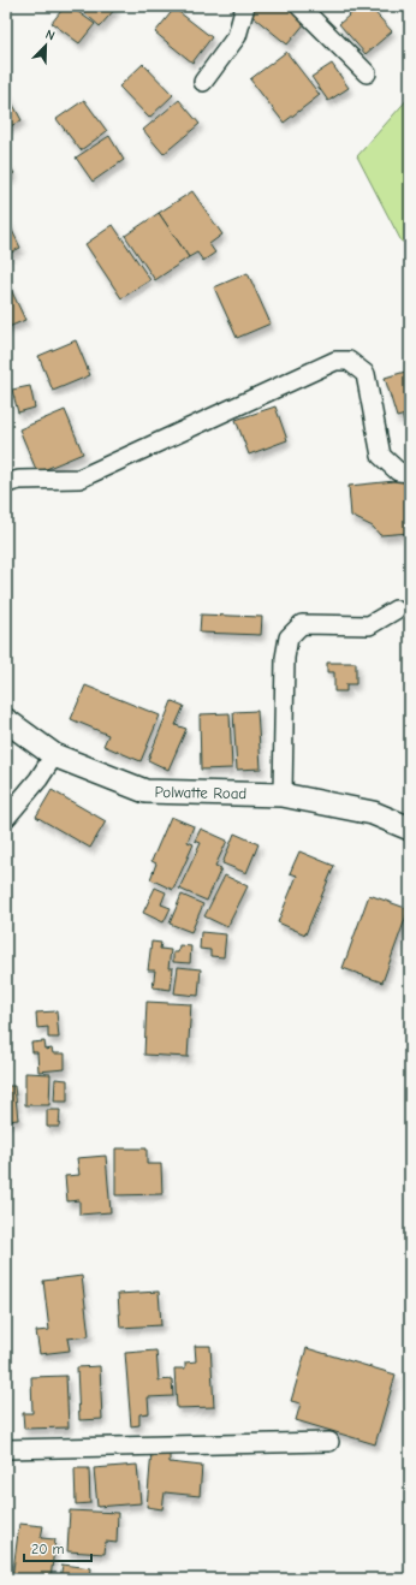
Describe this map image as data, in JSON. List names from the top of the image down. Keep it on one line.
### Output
{"streets":{"street":["Polwatte Road"]},"scale_bar":"20 m","north":"top right"}
